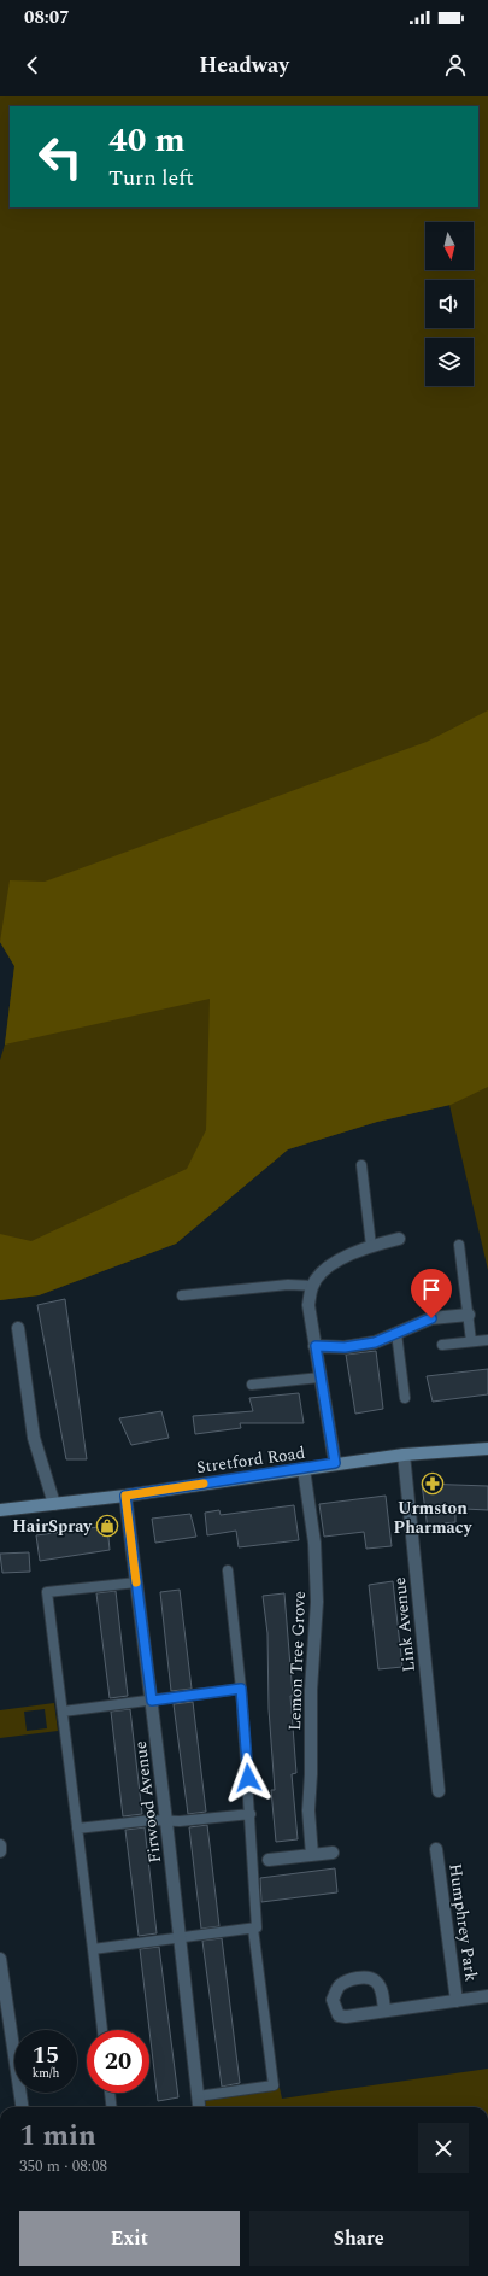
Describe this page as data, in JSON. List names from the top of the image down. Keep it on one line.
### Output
{"streets":{"main road":["Stretford Road"],"street":["Link Avenue","Lemon Tree Grove","Firwood Avenue","Humphrey Park"]},"crossings":[["Stretford Road","Link Avenue"],["Stretford Road","Lemon Tree Grove"],["Stretford Road","Firwood Avenue"]],"places":{"pharmacy":["Urmston Pharmacy"],"shop":["HairSpray"]},"north":"bottom","page":{"status":"08:07","header":"Headway","turn":["40 m","Turn left"],"speed":"15 km/h","limit":"20","heading":["1 min","350 m · 08:08"],"buttons":["Exit","Share"]}}
